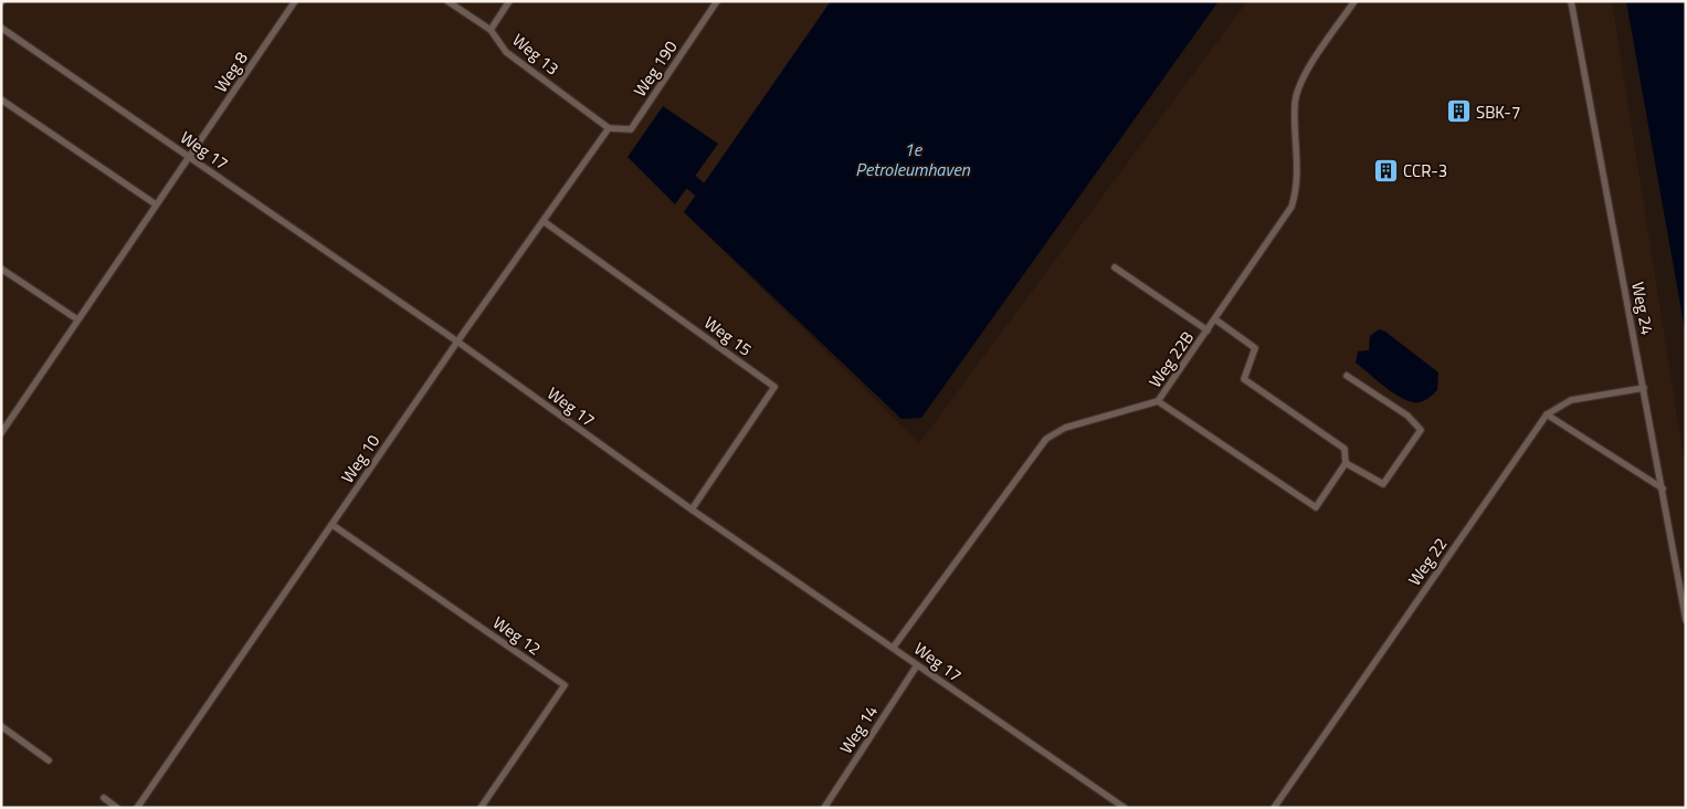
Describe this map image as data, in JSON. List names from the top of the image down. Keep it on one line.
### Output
{"streets":{"lane":["Weg 13","Weg 190","Weg 8","Weg 17","Weg 24","Weg 15","Weg 22B","Weg 10","Weg 22","Weg 12","Weg 14"]},"crossings":[["Weg 13","Weg 190"],["Weg 13","Weg 10"],["Weg 190","Weg 10"],["Weg 8","Weg 17"],["Weg 17","Weg 15"],["Weg 17","Weg 22B"],["Weg 17","Weg 10"],["Weg 17","Weg 14"],["Weg 24","Weg 22"],["Weg 15","Weg 10"],["Weg 10","Weg 12"]],"water":["1e Petroleumhaven"],"places":{"building":["SBK-7","CCR-3"]}}
